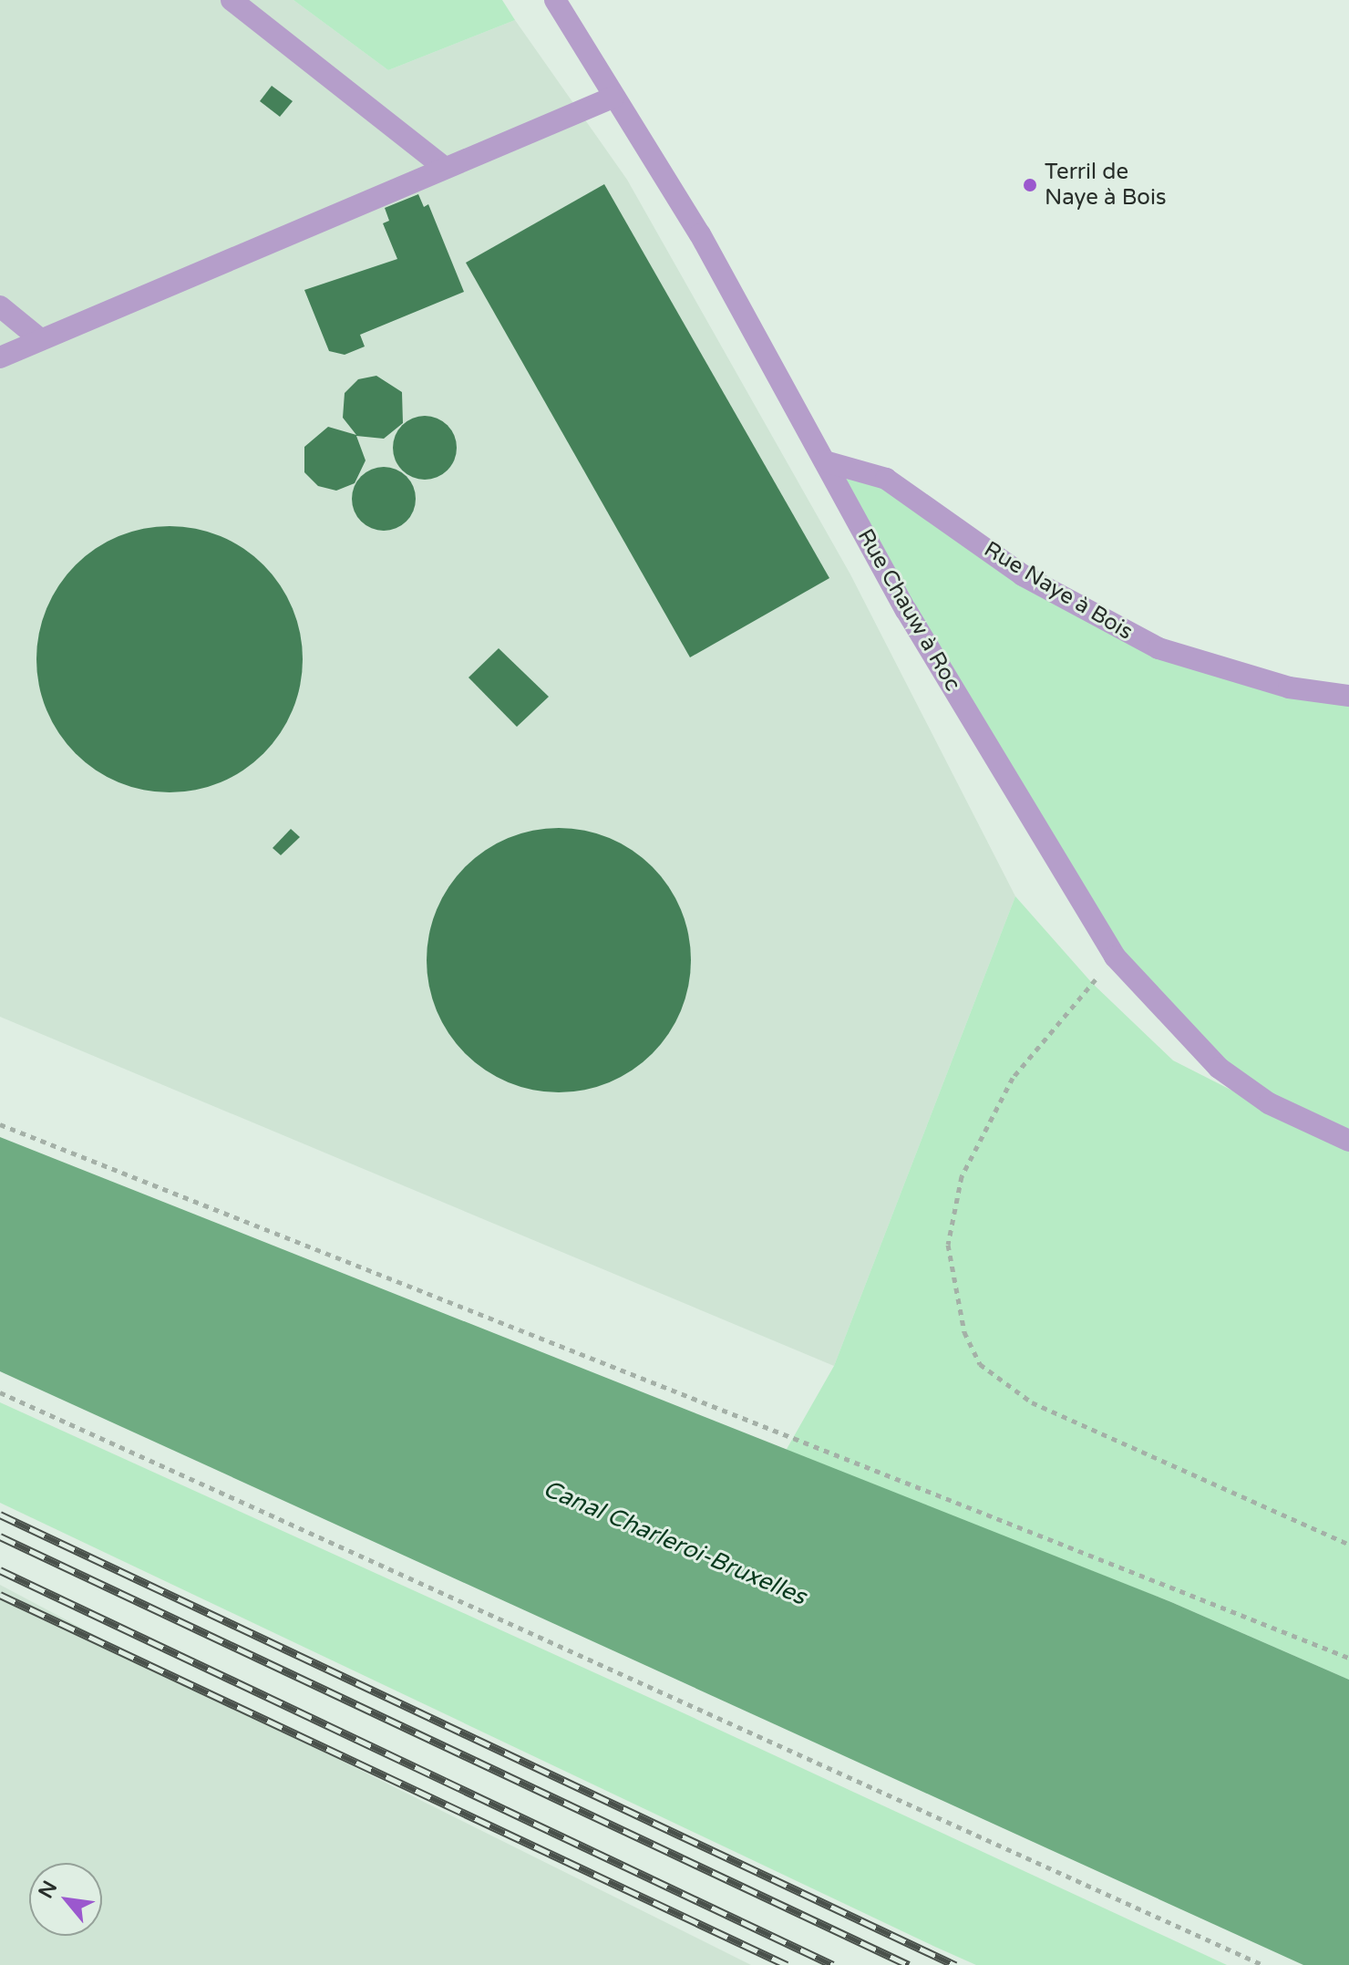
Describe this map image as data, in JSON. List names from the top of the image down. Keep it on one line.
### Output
{"streets":{"street":["Rue Naye à Bois","Rue Chauw à Roc"]},"crossings":[["Rue Naye à Bois","Rue Chauw à Roc"]],"water":["Canal Charleroi-Bruxelles"],"places":["Terril de Naye à Bois"],"north":"top left"}
